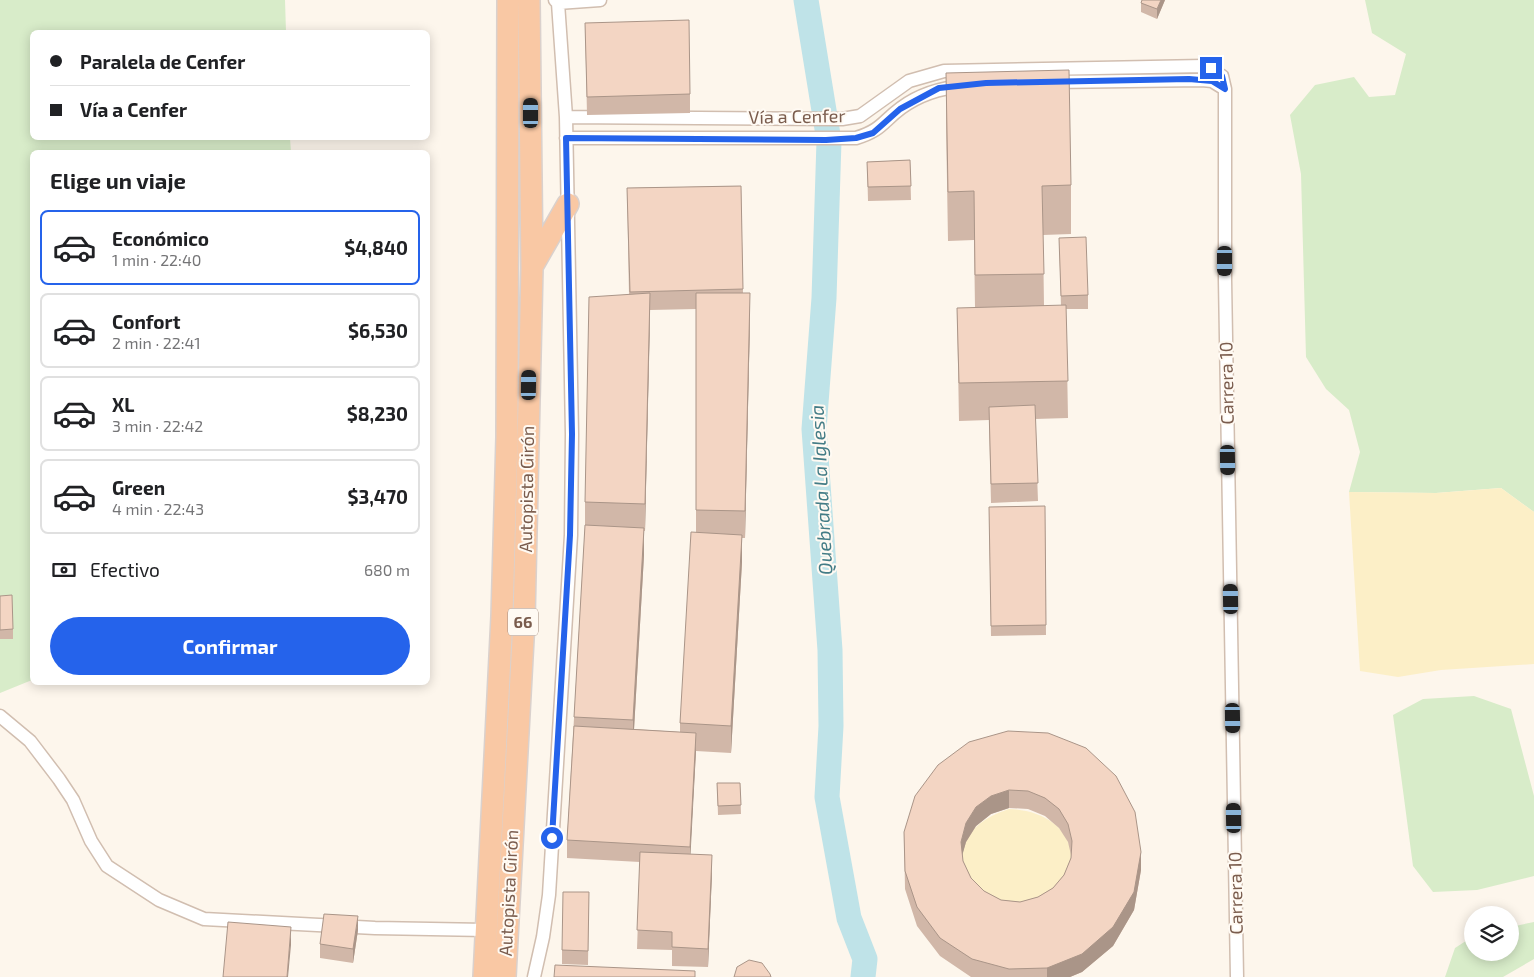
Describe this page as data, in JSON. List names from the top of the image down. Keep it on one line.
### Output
{"streets":{"highway":["Autopista Girón","66"],"street":["Vía a Cenfer","Carrera 10"]},"crossings":[["Vía a Cenfer","Carrera 10"]],"water":["Quebrada La Iglesia"],"page":{"banner":["Paralela de Cenfer","Vía a Cenfer"],"heading":"Elige un viaje","list":[{"name":"Económico","note":"1 min · 22:40","value":"$4,840"},{"name":"Confort","note":"2 min · 22:41","value":"$6,530"},{"name":"XL","note":"3 min · 22:42","value":"$8,230"},{"name":"Green","note":"4 min · 22:43","value":"$3,470"}],"pay":["Efectivo","680 m"],"buttons":"Confirmar"}}
